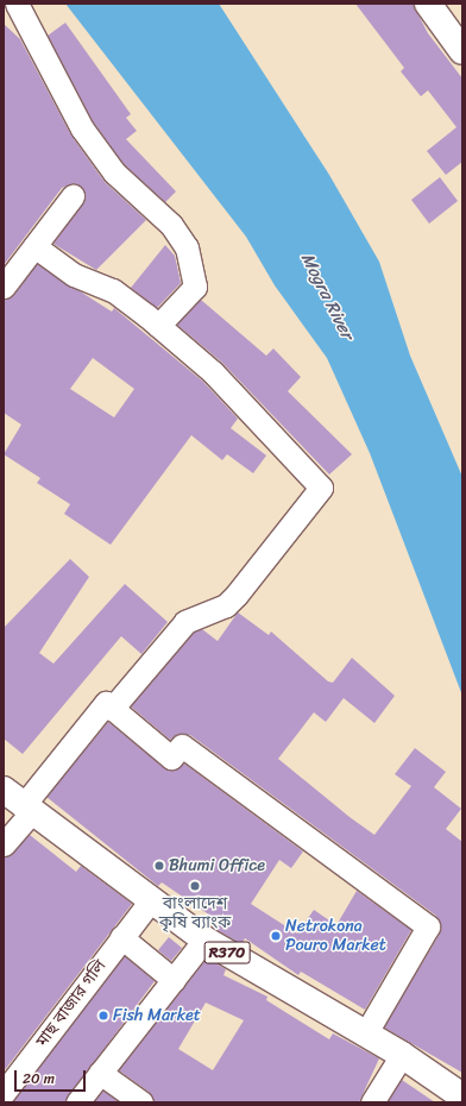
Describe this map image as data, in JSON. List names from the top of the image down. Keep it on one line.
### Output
{"streets":{"main road":["R370"],"street":["মাছ বাজার গলি"]},"crossings":[["R370","মাছ বাজার গলি"]],"water":["Mogra River"],"places":["Bhumi Office","বাংলাদেশ কৃষি ব্যাংক","Netrokona Pouro Market","Fish Market"],"scale_bar":"20 m"}
